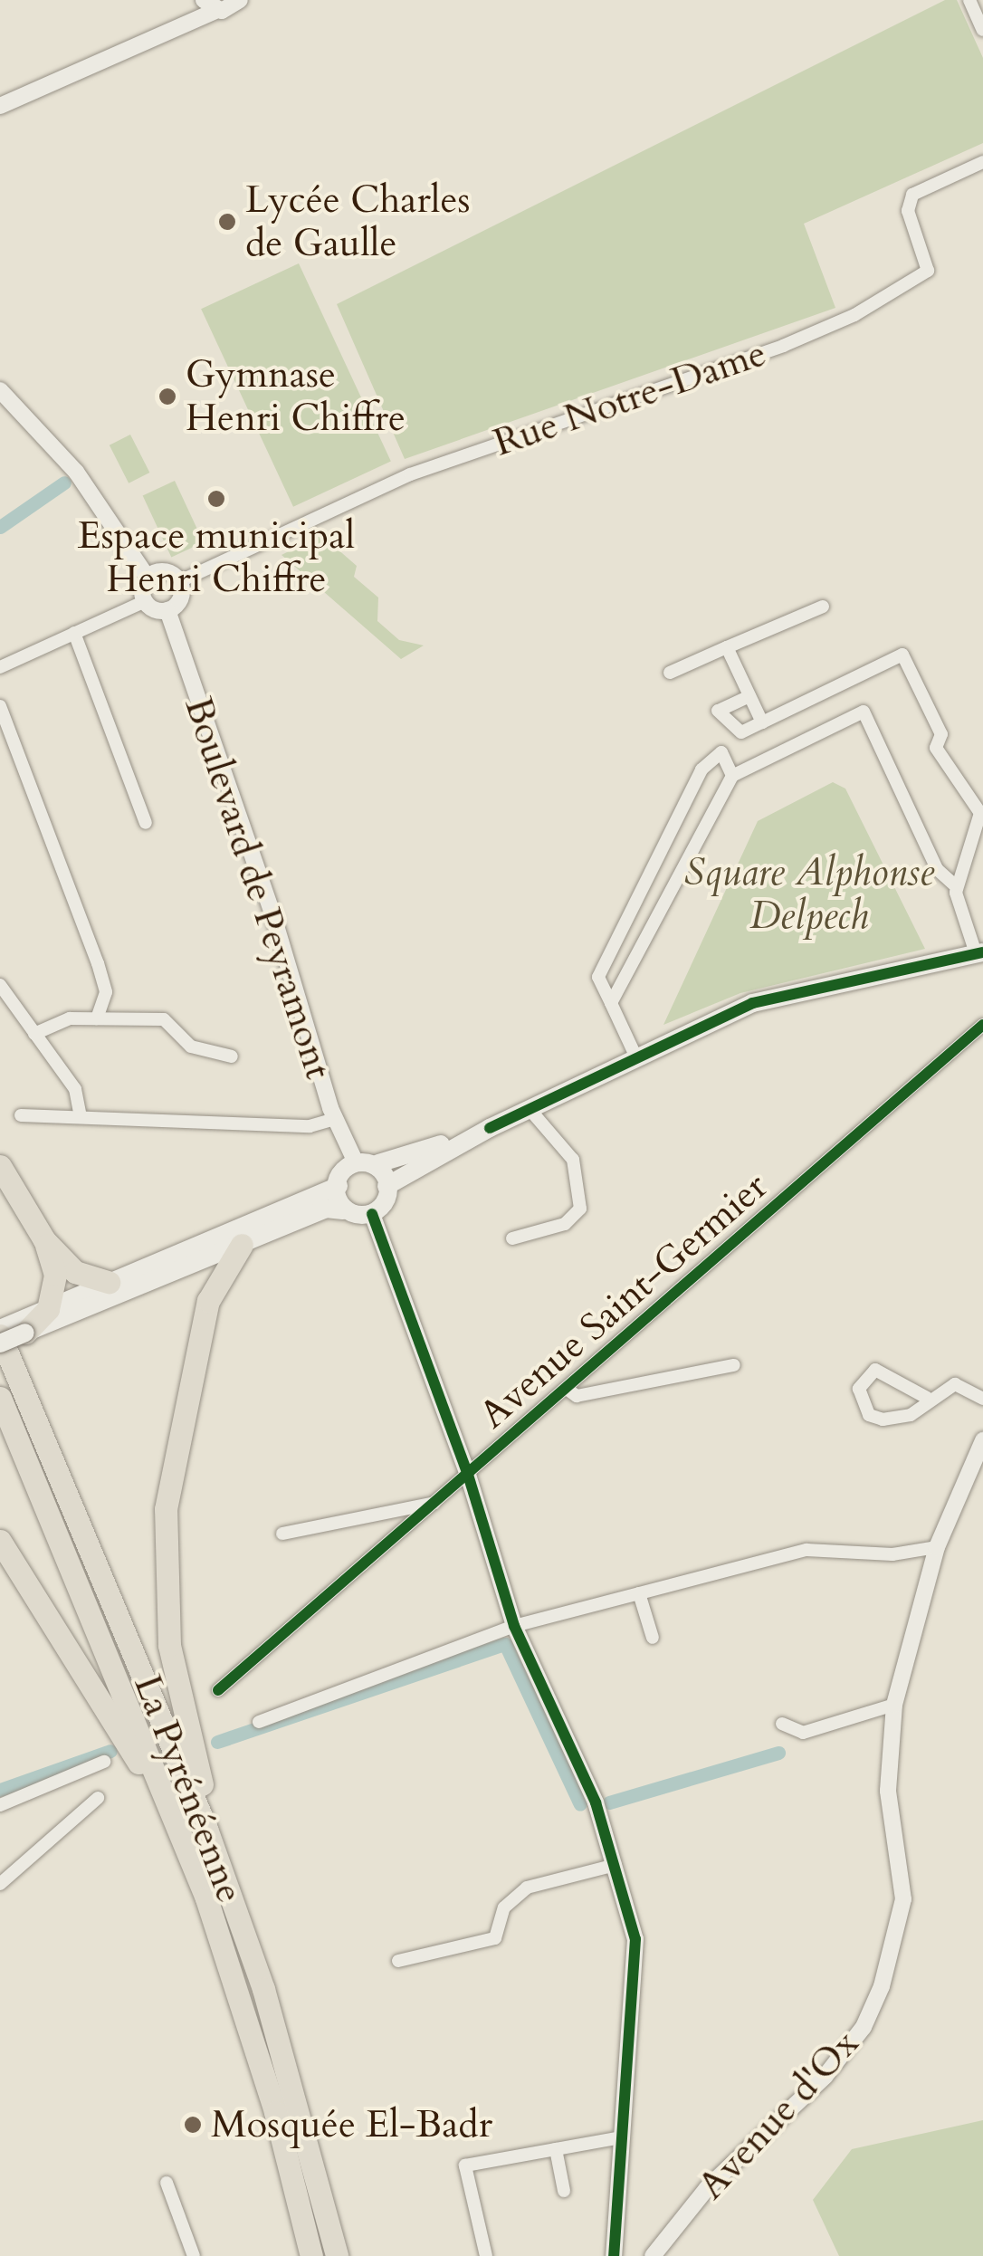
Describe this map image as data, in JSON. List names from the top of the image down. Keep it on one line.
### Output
{"streets":{"highway":["La Pyrénéenne"],"street":["Rue Notre-Dame","Boulevard de Peyramont","Avenue Saint-Germier","Avenue d'Ox"]},"crossings":[["Rue Notre-Dame","Boulevard de Peyramont"]],"parks":["Square Alphonse Delpech"],"places":["Lycée Charles de Gaulle","Gymnase Henri Chiffre","Espace municipal Henri Chiffre","Mosquée El-Badr"]}
